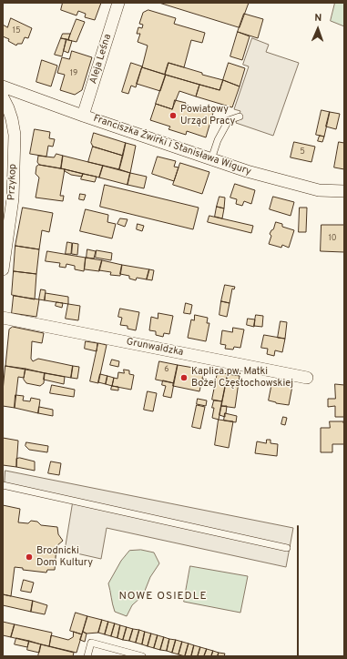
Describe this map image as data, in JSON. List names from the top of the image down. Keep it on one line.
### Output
{"streets":{"street":["Aleja Leśna","Franciszka Żwirki i Stanisława Wigury","Przykop","Grunwaldzka"]},"crossings":[["Aleja Leśna","Franciszka Żwirki i Stanisława Wigury"]],"districts":["NOWE OSIEDLE"],"places":["Powiatowy Urząd Pracy","Kaplica pw. Matki Bożej Częstochowskiej","Brodnicki Dom Kultury"],"house_numbers":["15","19","5","10","6"],"north":"top"}
